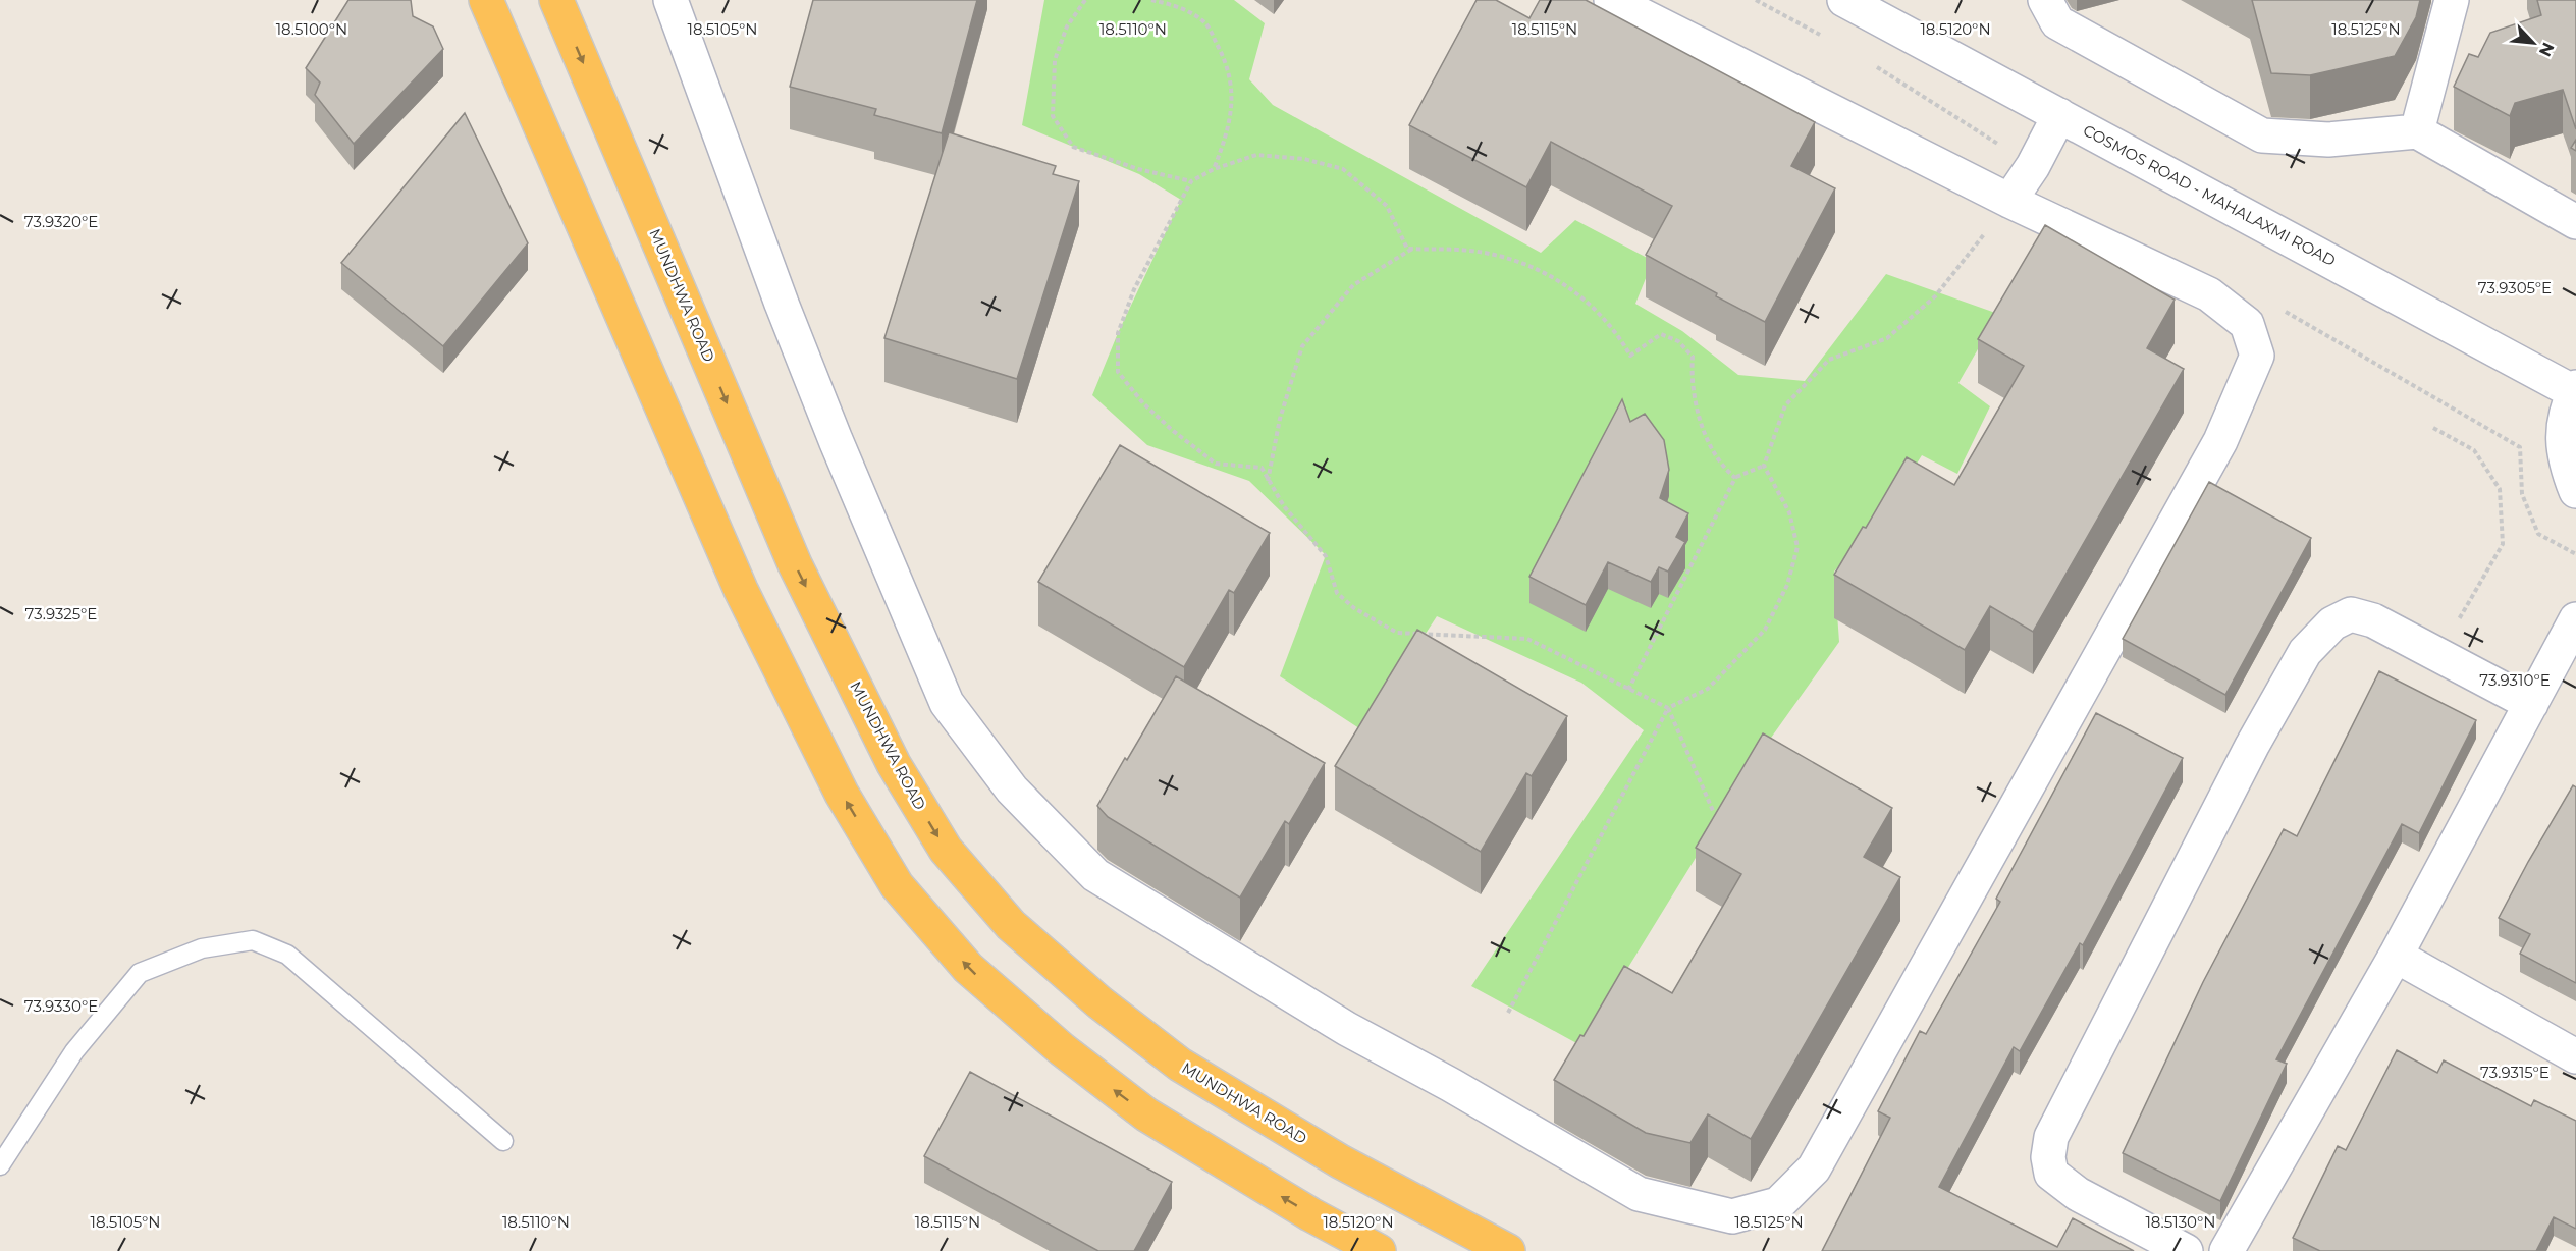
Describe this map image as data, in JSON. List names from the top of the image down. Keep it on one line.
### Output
{"streets":{"highway":["MUNDHWA ROAD"],"street":["COSMOS ROAD - MAHALAXMI ROAD"]},"north":"bottom right","coordinates":["18.5110°N","18.5115°N","18.5120°N","18.5100°N","18.5105°N","18.5125°N","73.9320°E","73.9305°E","73.9325°E","73.9310°E","73.9330°E","73.9315°E","18.5130°N"]}
